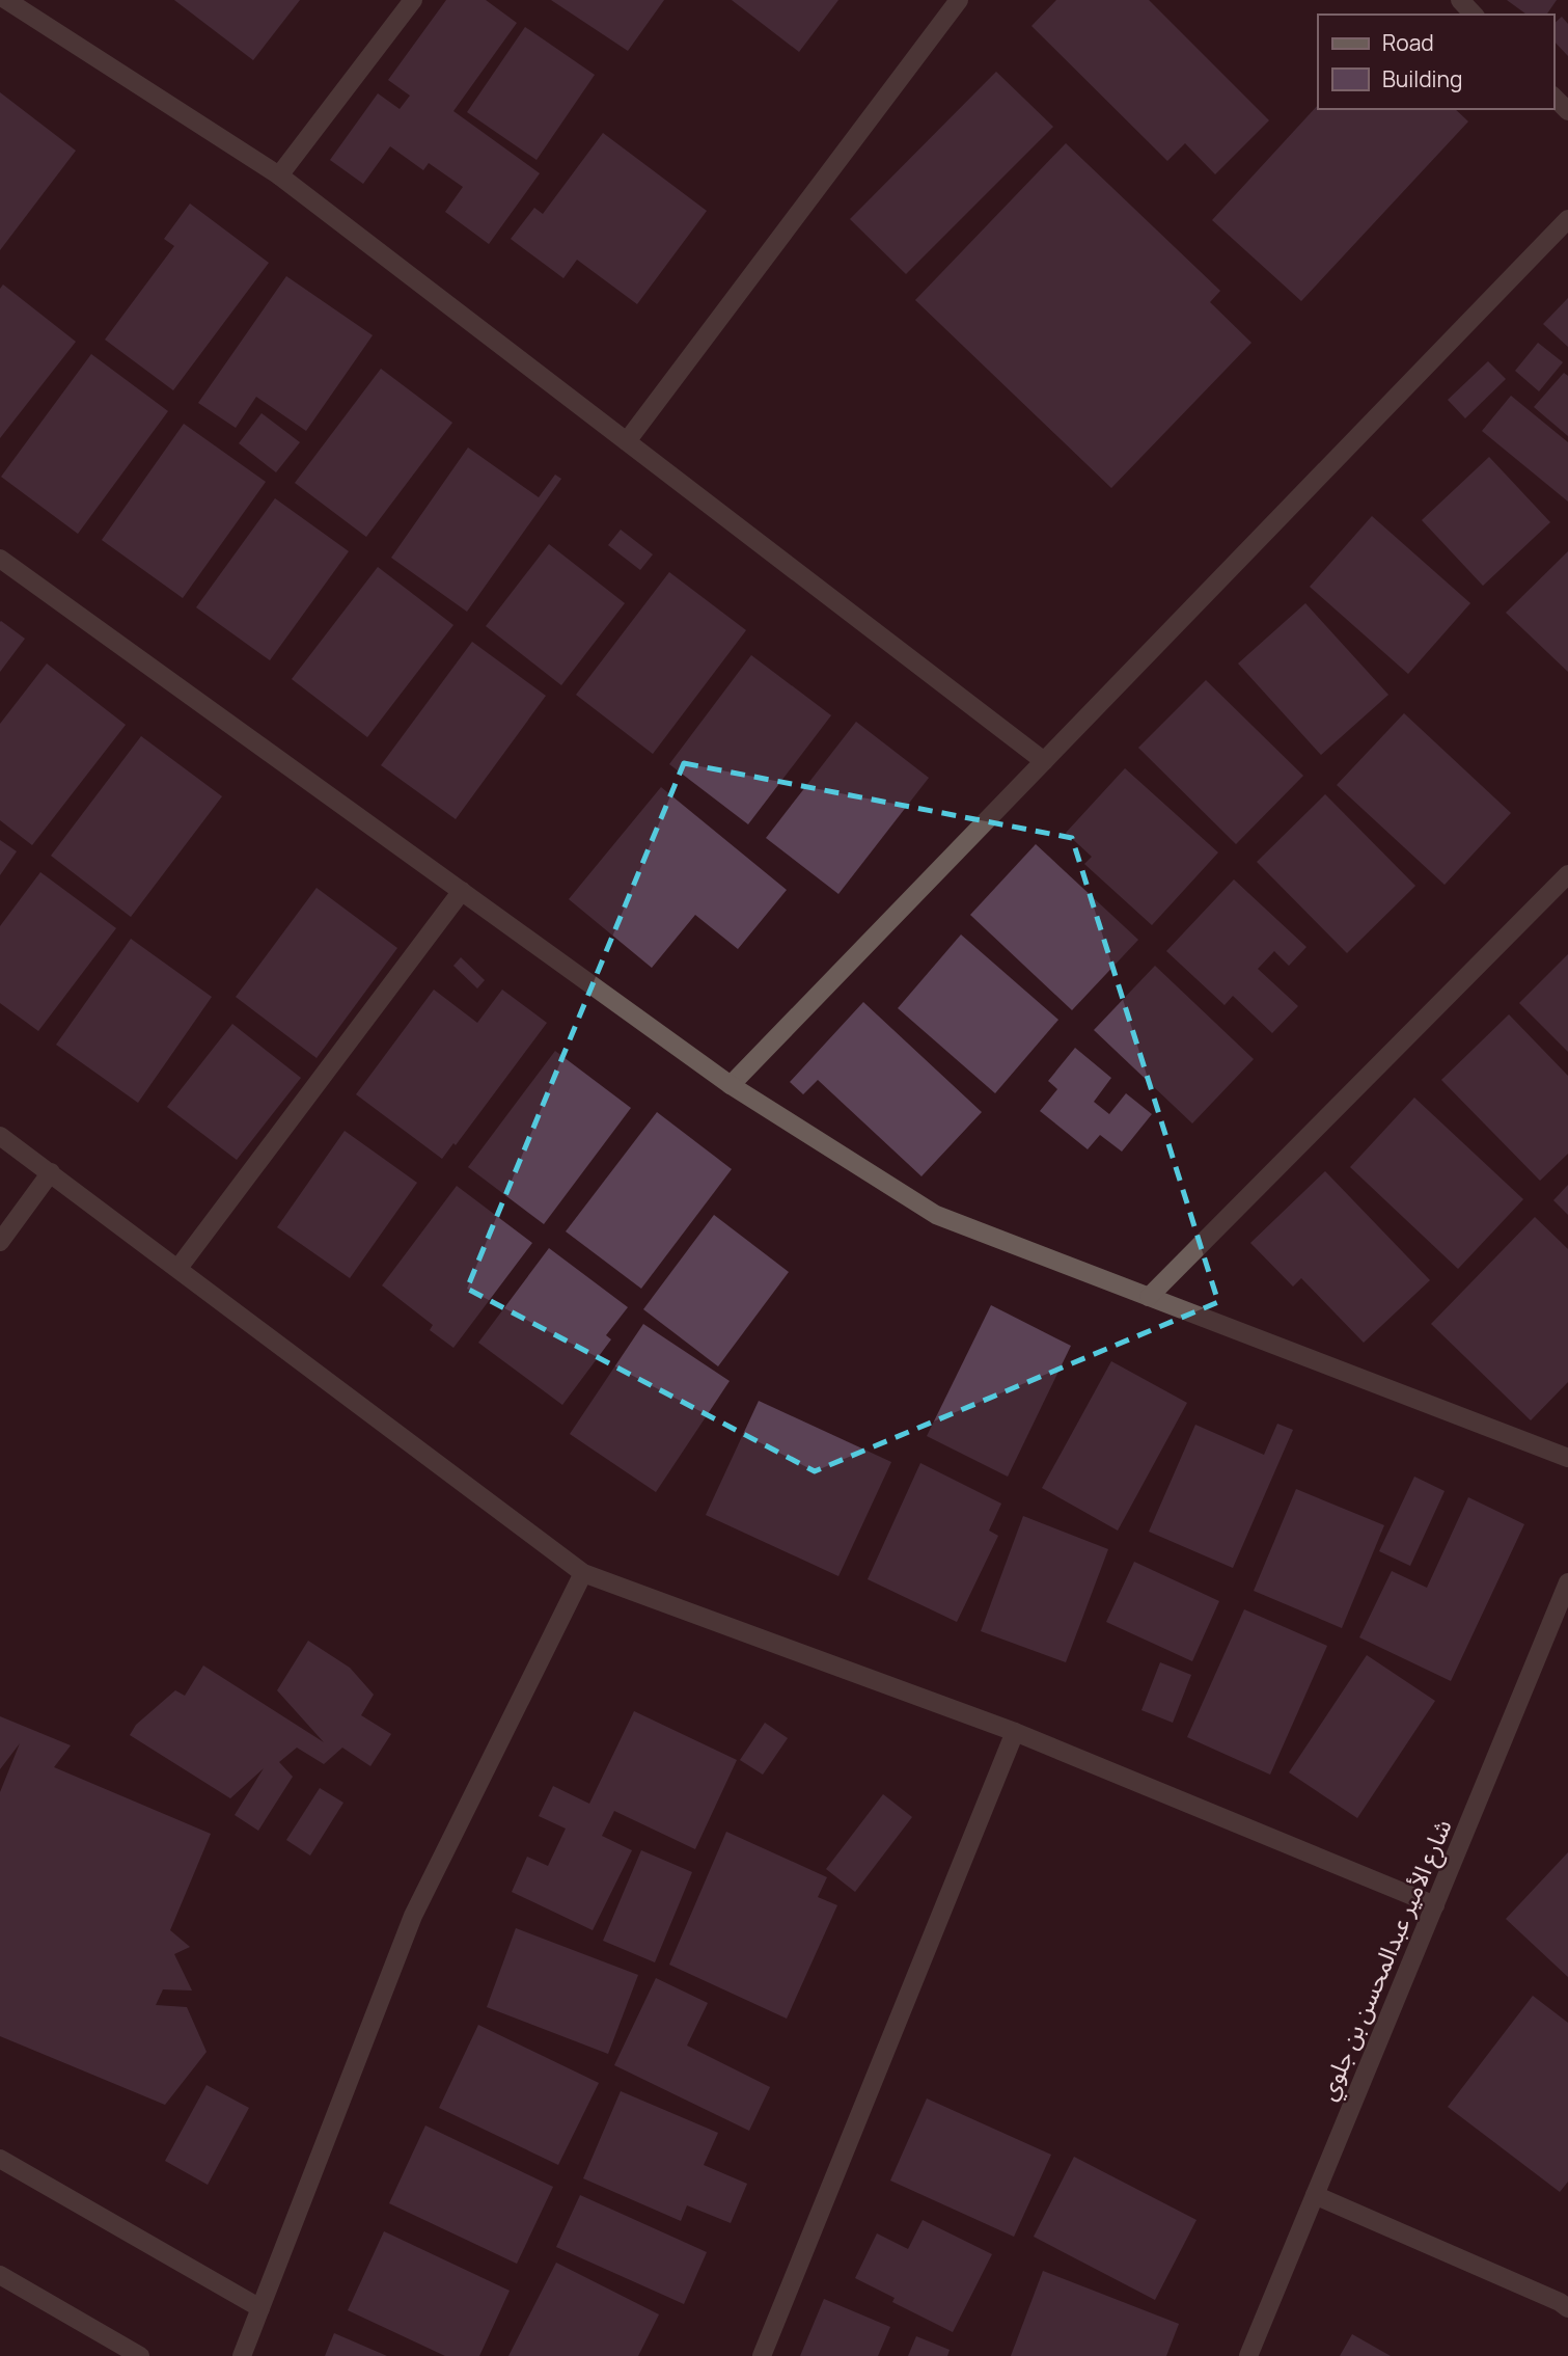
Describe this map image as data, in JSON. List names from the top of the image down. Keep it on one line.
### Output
{"streets":{"street":["شارع الأمير عبدالمحسن بن جلوي"]},"legend":["Road","Building"]}
